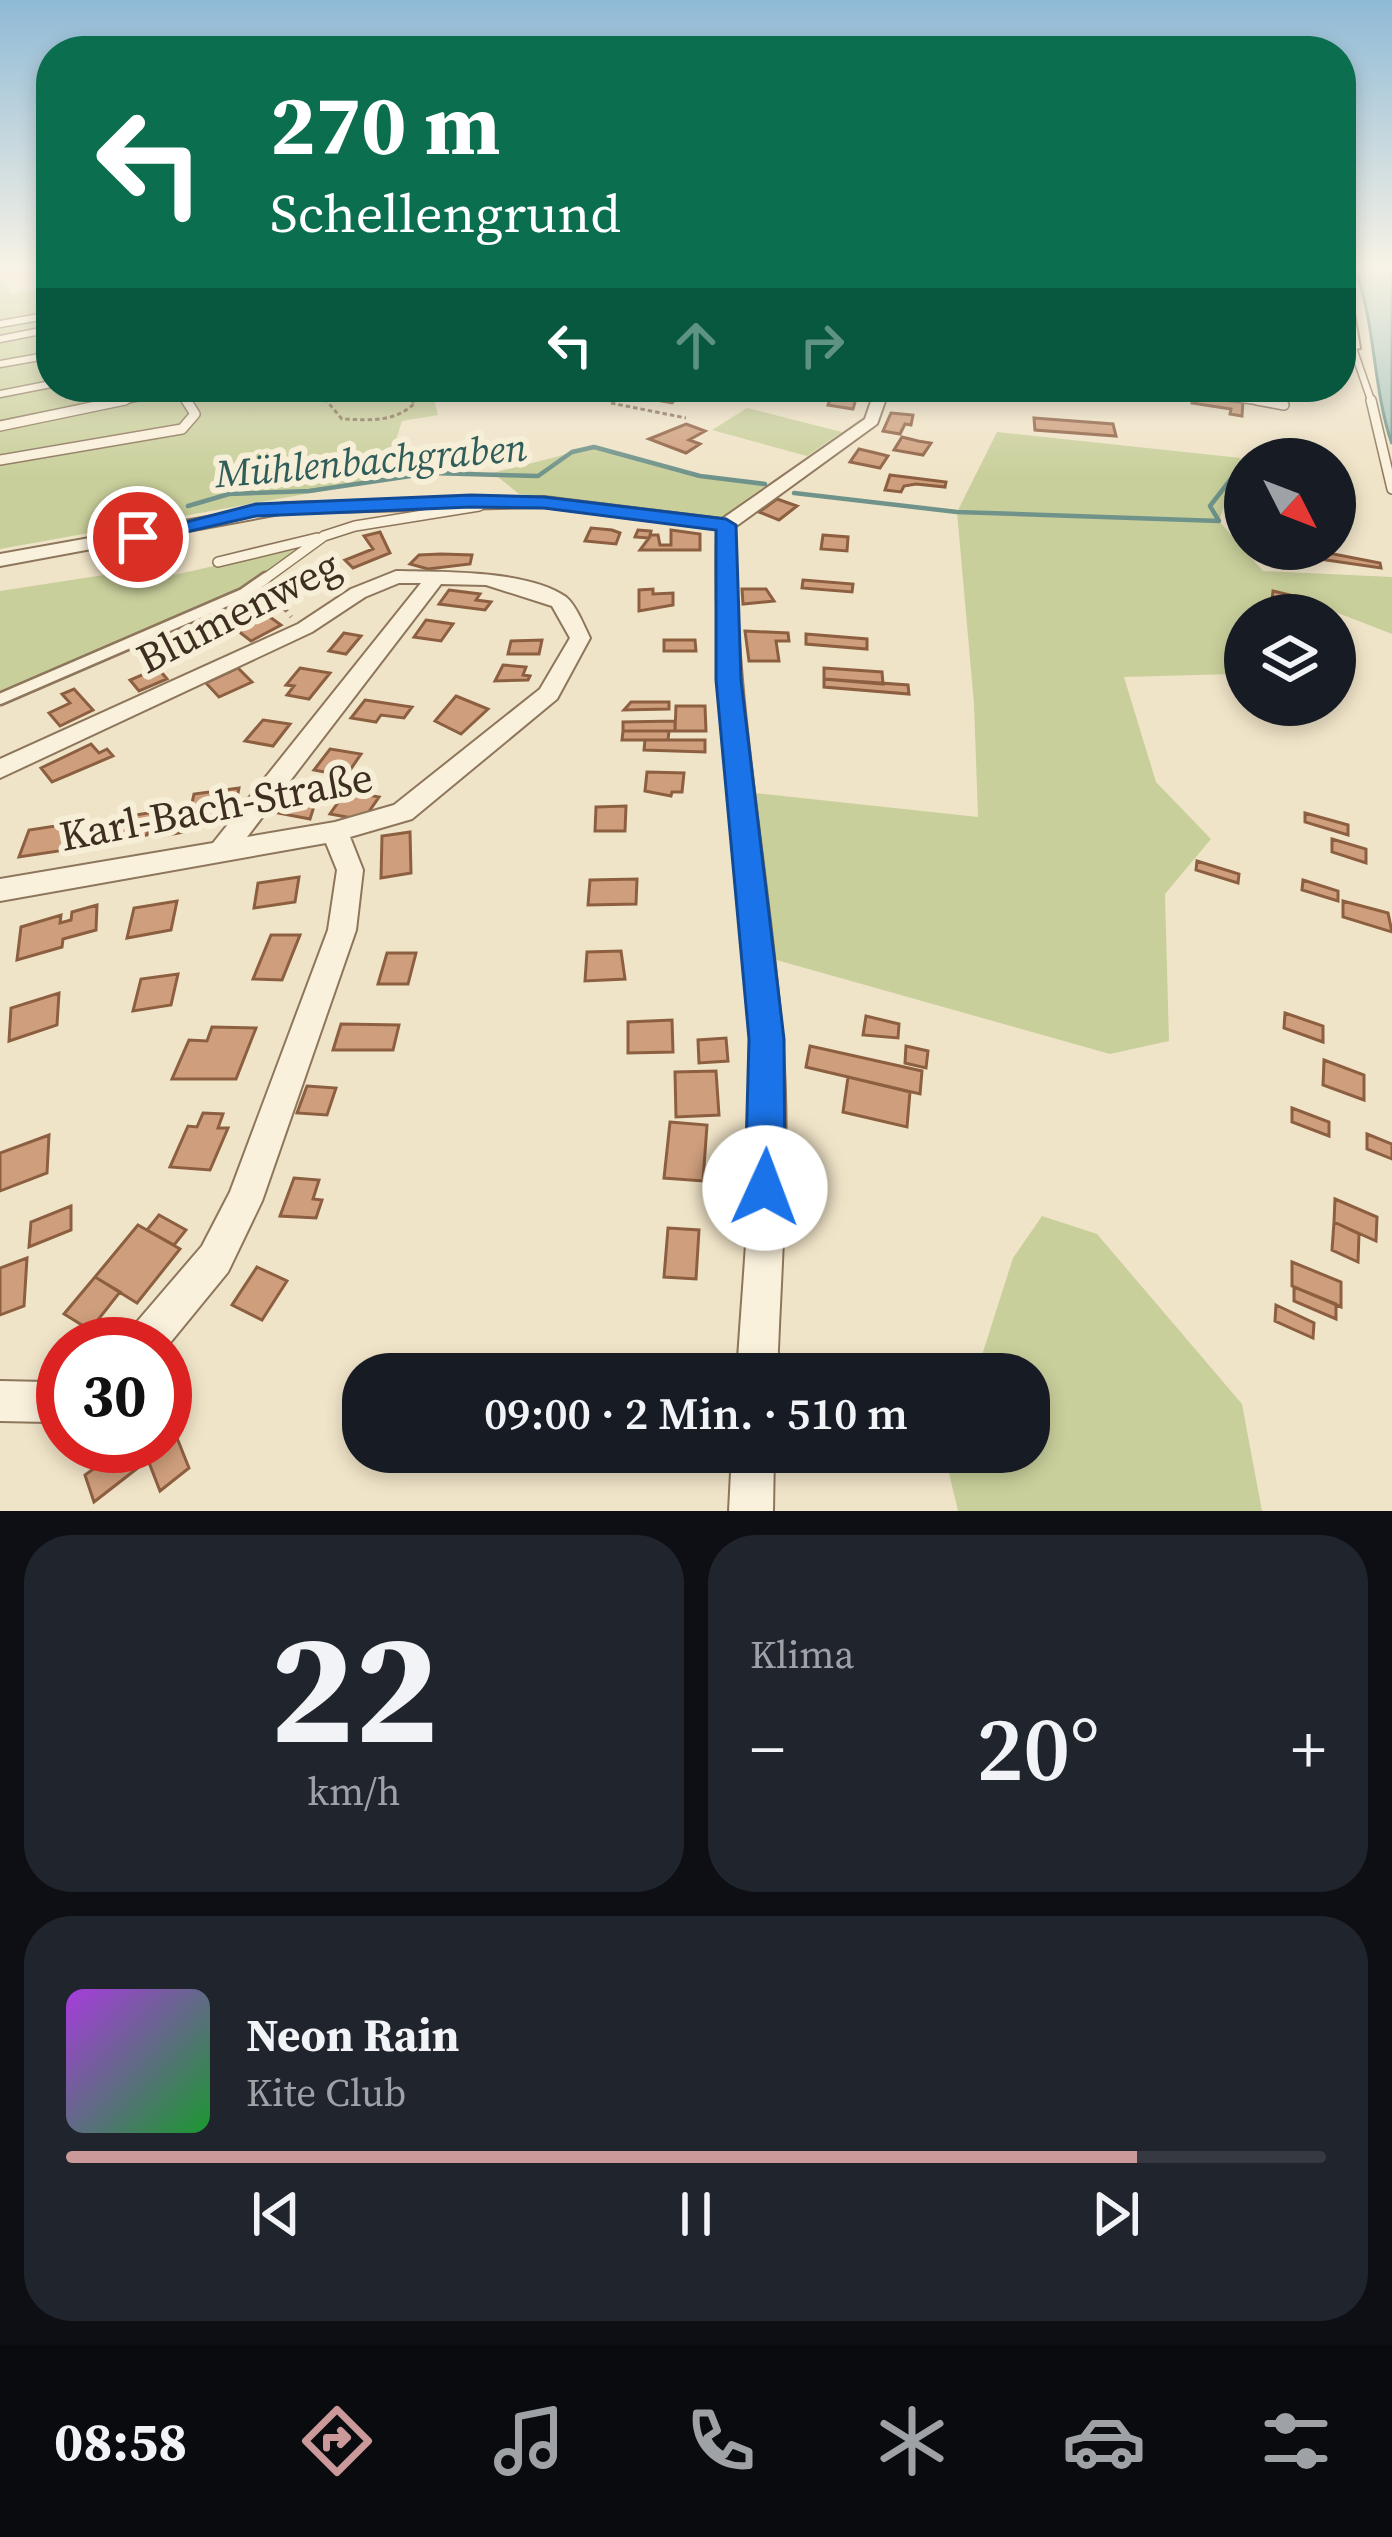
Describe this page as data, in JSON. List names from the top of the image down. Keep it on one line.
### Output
{"streets":{"street":["Blumenweg","Karl-Bach-Straße"]},"crossings":[["Blumenweg","Karl-Bach-Straße"]],"water":["Mühlenbachgraben"],"north":"bottom right","page":{"turn":["270 m","Schellengrund"],"limit":"30","trip":"09:00 · 2 Min. · 510 m","tile":[["22","km/h"],"Klima"],"heat":["−","20°","+"],"song":["Neon Rain","Kite Club"],"tabs":"08:58"}}
